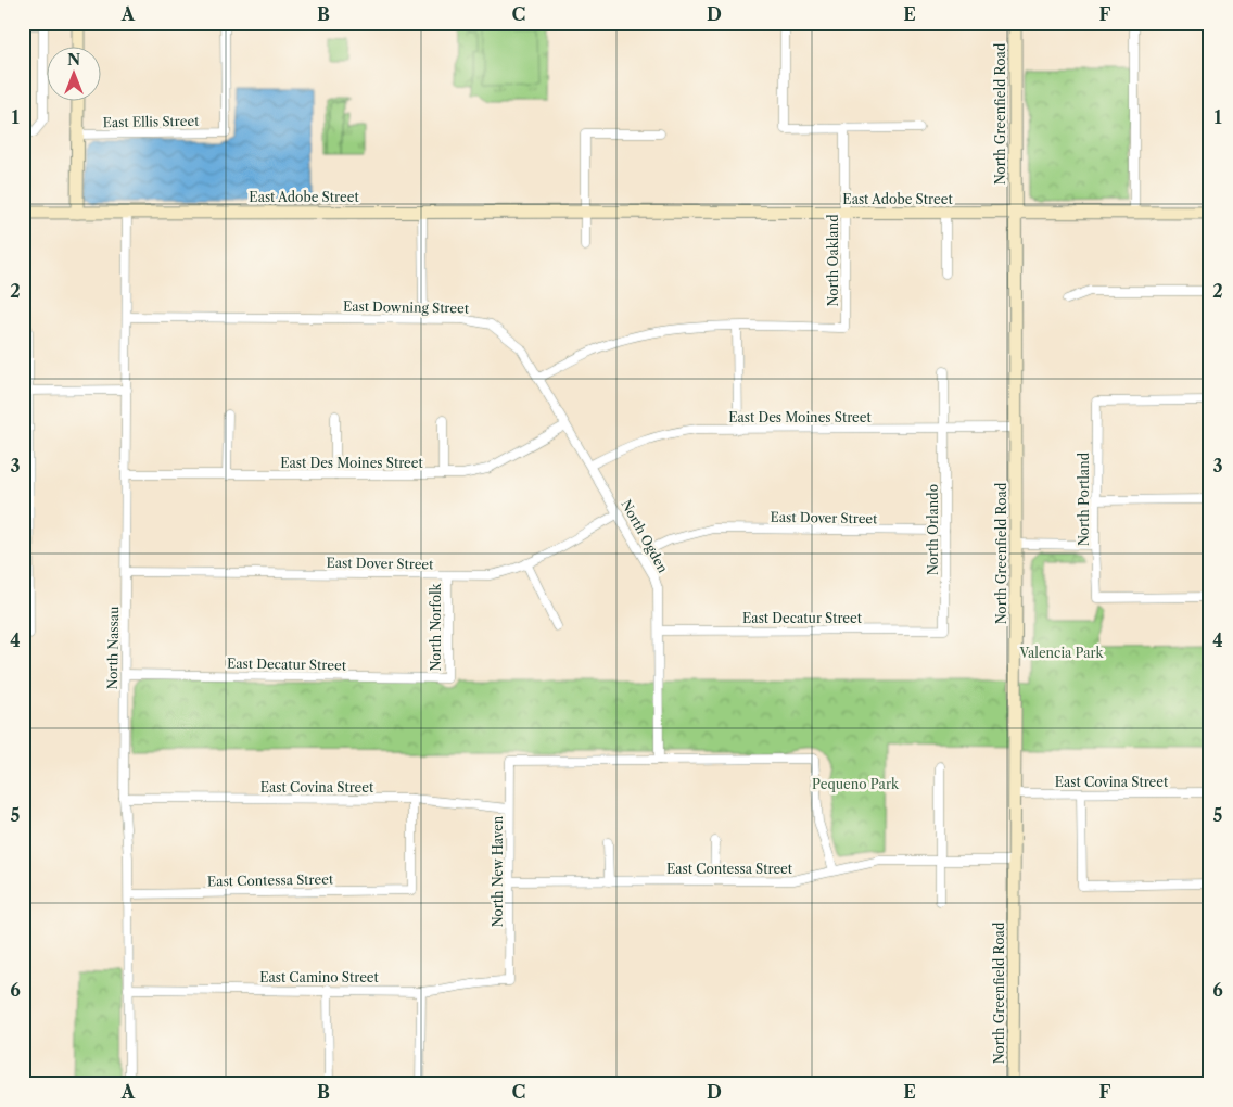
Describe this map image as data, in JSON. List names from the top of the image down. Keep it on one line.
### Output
{"streets":{"street":["North Greenfield Road","East Ellis Street","East Adobe Street","North Oakland","East Downing Street","East Des Moines Street","North Portland","East Dover Street","North Orlando","North Ogden","East Decatur Street","North Norfolk","North Nassau","East Covina Street","East Contessa Street","North New Haven","East Camino Street"]},"crossings":[["North Greenfield Road","East Adobe Street"],["North Greenfield Road","East Des Moines Street"],["North Greenfield Road","East Covina Street"],["North Greenfield Road","East Contessa Street"],["East Adobe Street","North Oakland"],["East Adobe Street","North Nassau"],["East Downing Street","North Ogden"],["East Downing Street","North Nassau"],["East Des Moines Street","North Orlando"],["East Des Moines Street","North Ogden"],["East Des Moines Street","North Nassau"],["East Dover Street","North Orlando"],["East Dover Street","North Ogden"],["East Dover Street","North Norfolk"],["East Dover Street","North Nassau"],["North Orlando","East Decatur Street"],["North Ogden","East Decatur Street"],["North Ogden","North New Haven"],["East Decatur Street","North Norfolk"],["East Decatur Street","North Nassau"],["North Nassau","East Covina Street"],["North Nassau","East Contessa Street"],["North Nassau","East Camino Street"],["East Covina Street","East Contessa Street"],["East Covina Street","North New Haven"],["East Contessa Street","North New Haven"],["North New Haven","East Camino Street"]],"parks":["Valencia Park","Pequeno Park"],"north":"top","grid":{"columns":["A","B","C","D","E","F"],"rows":["1","2","3","4","5","6"]}}
